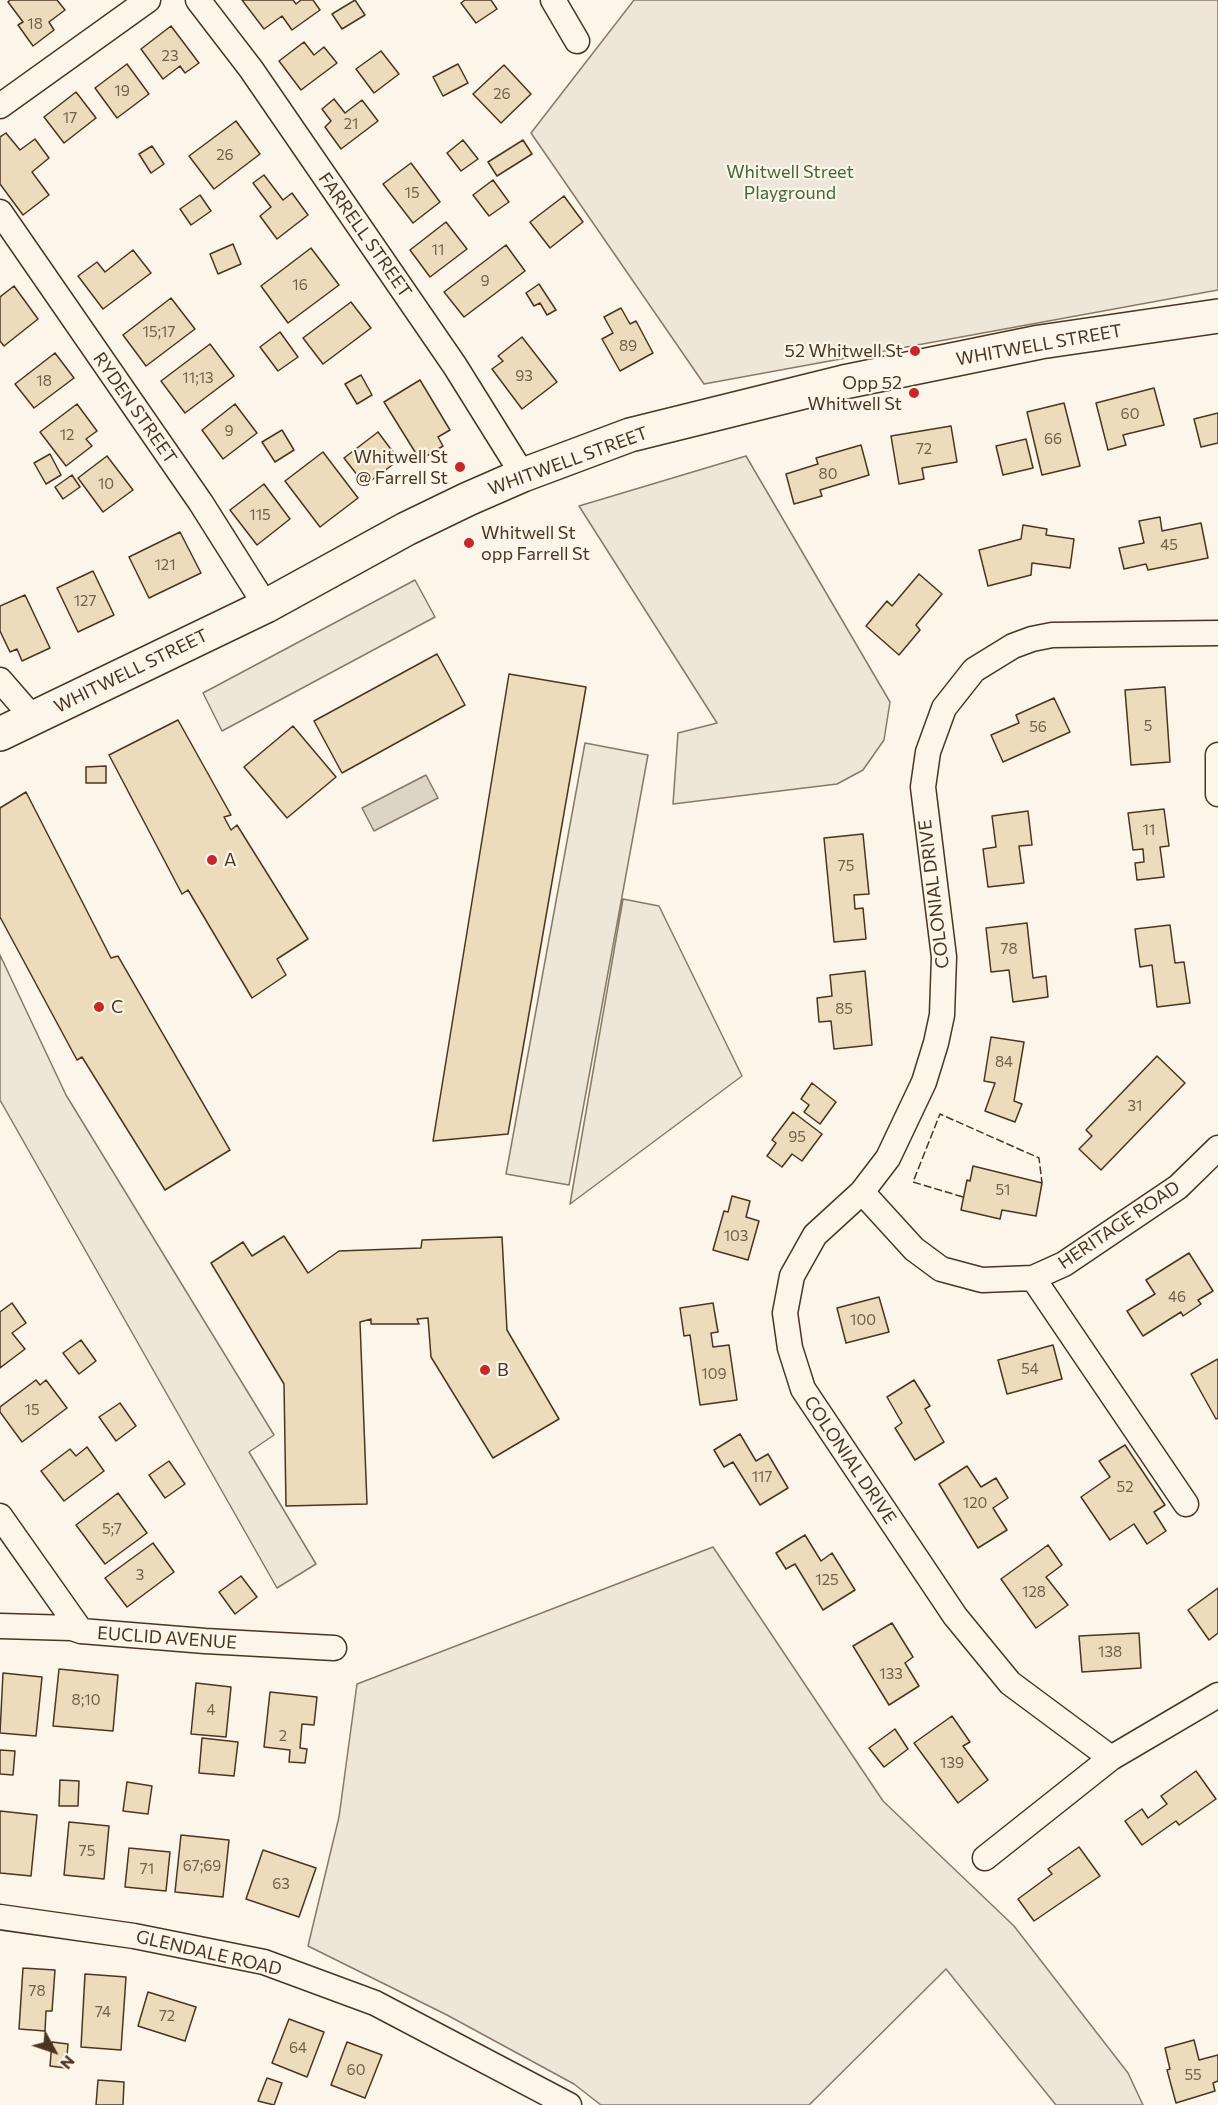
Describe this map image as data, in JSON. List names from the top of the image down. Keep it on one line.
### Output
{"streets":{"street":["FARRELL STREET","WHITWELL STREET","RYDEN STREET","COLONIAL DRIVE","HERITAGE ROAD","EUCLID AVENUE","GLENDALE ROAD"]},"crossings":[["FARRELL STREET","WHITWELL STREET"],["WHITWELL STREET","RYDEN STREET"],["COLONIAL DRIVE","HERITAGE ROAD"]],"parks":["Whitwell Street Playground"],"places":["52 Whitwell St","Opp 52 Whitwell St","Whitwell St @ Farrell St","Whitwell St opp Farrell St","A","C","B"],"house_numbers":["18","23","19","26","17","21","26","15","11","9","16","15;17","89","93","11;13","18","60","9","12","66","72","80","10","115","45","121","127","5","56","11","75","78","85","84","31","95","51","103","46","100","54","109","15","117","52","120","5;7","3","125","128","138","133","8;10","4","2","139","75","67;69","71","63","78","74","72","64","60","55"],"north":"bottom right"}
